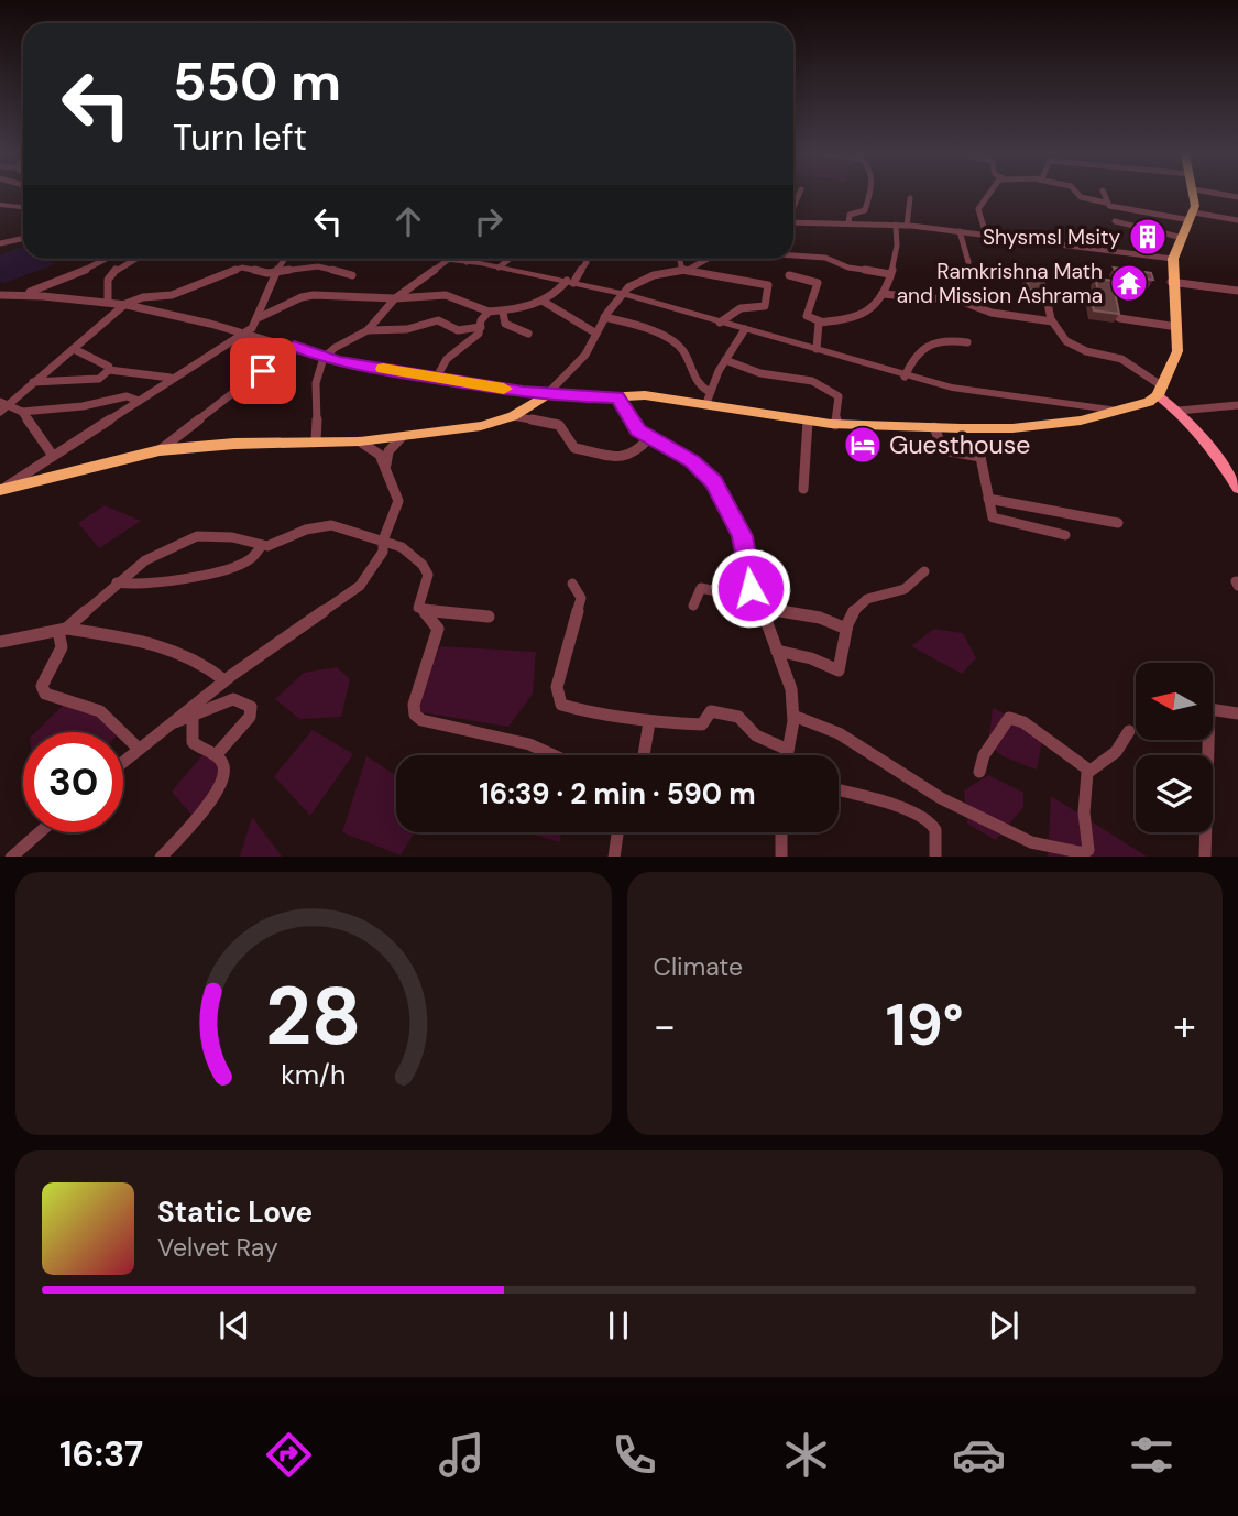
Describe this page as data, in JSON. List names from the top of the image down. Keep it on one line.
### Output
{"places":{"building":["Shysmsl Msity"],"temple":["Ramkrishna Math and Mission Ashrama"],"hotel":["Guesthouse"]},"north":"left","page":{"turn":["550 m","Turn left"],"limit":"30","trip":"16:39 · 2 min · 590 m","tile":"Climate","heat":["−","19°","+"],"song":["Static Love","Velvet Ray"],"tabs":"16:37","gauge":["28","km/h"]}}
